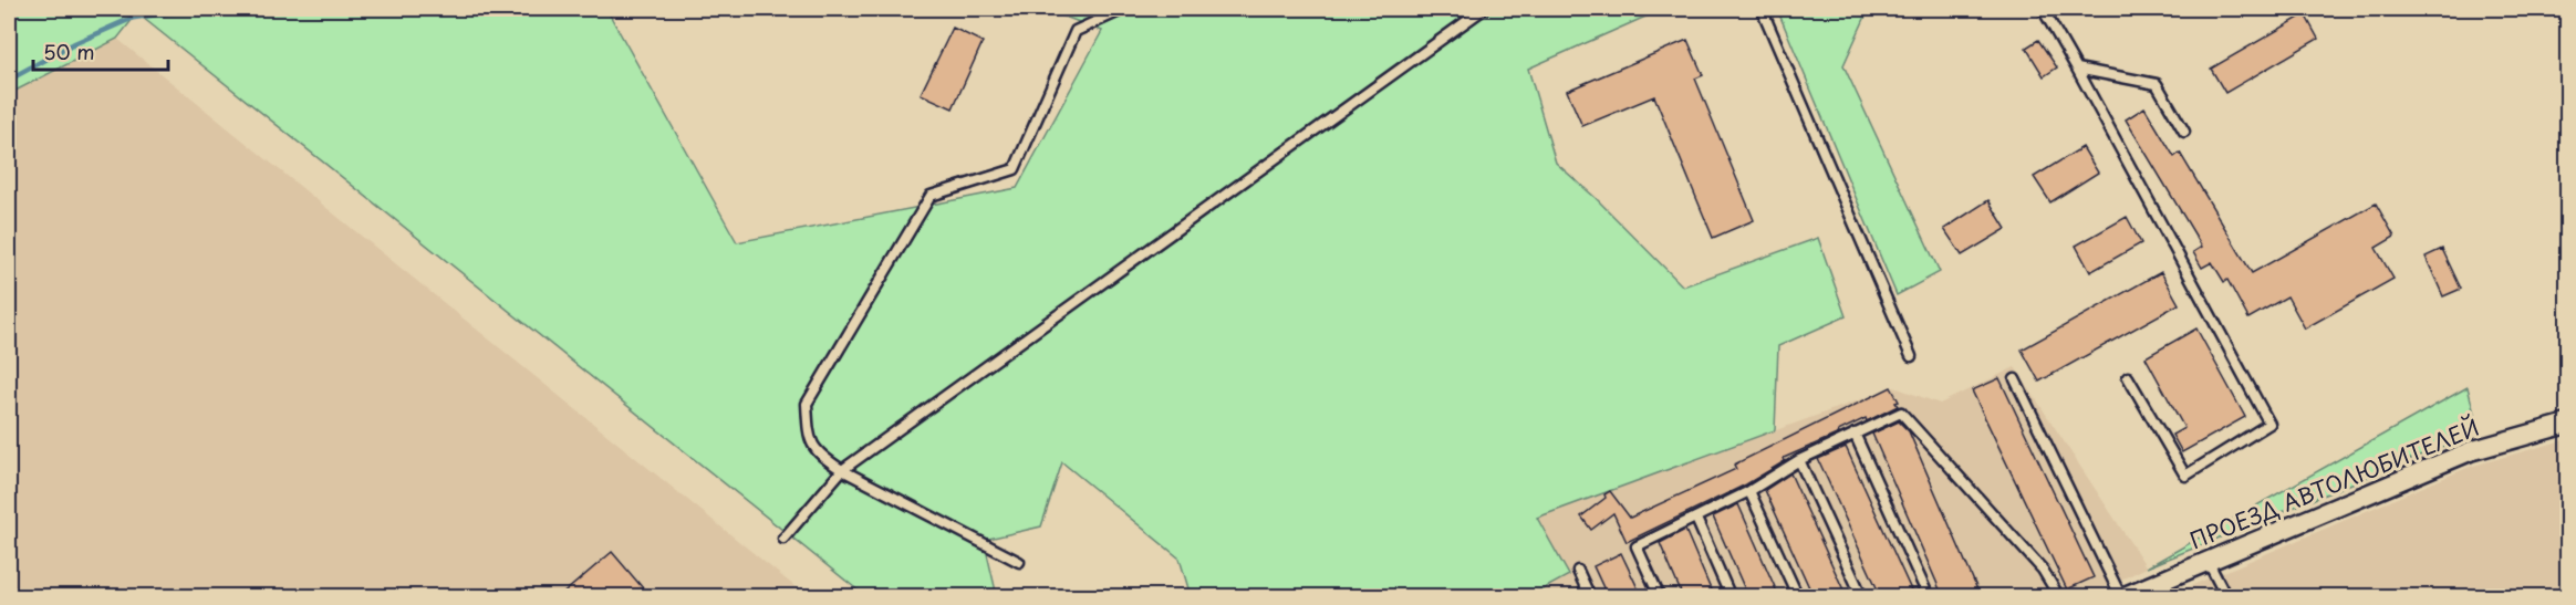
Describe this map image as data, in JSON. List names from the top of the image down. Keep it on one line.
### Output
{"streets":{"street":["ПРОЕЗД АВТОЛЮБИТЕЛЕЙ"]},"scale_bar":"50 m"}
